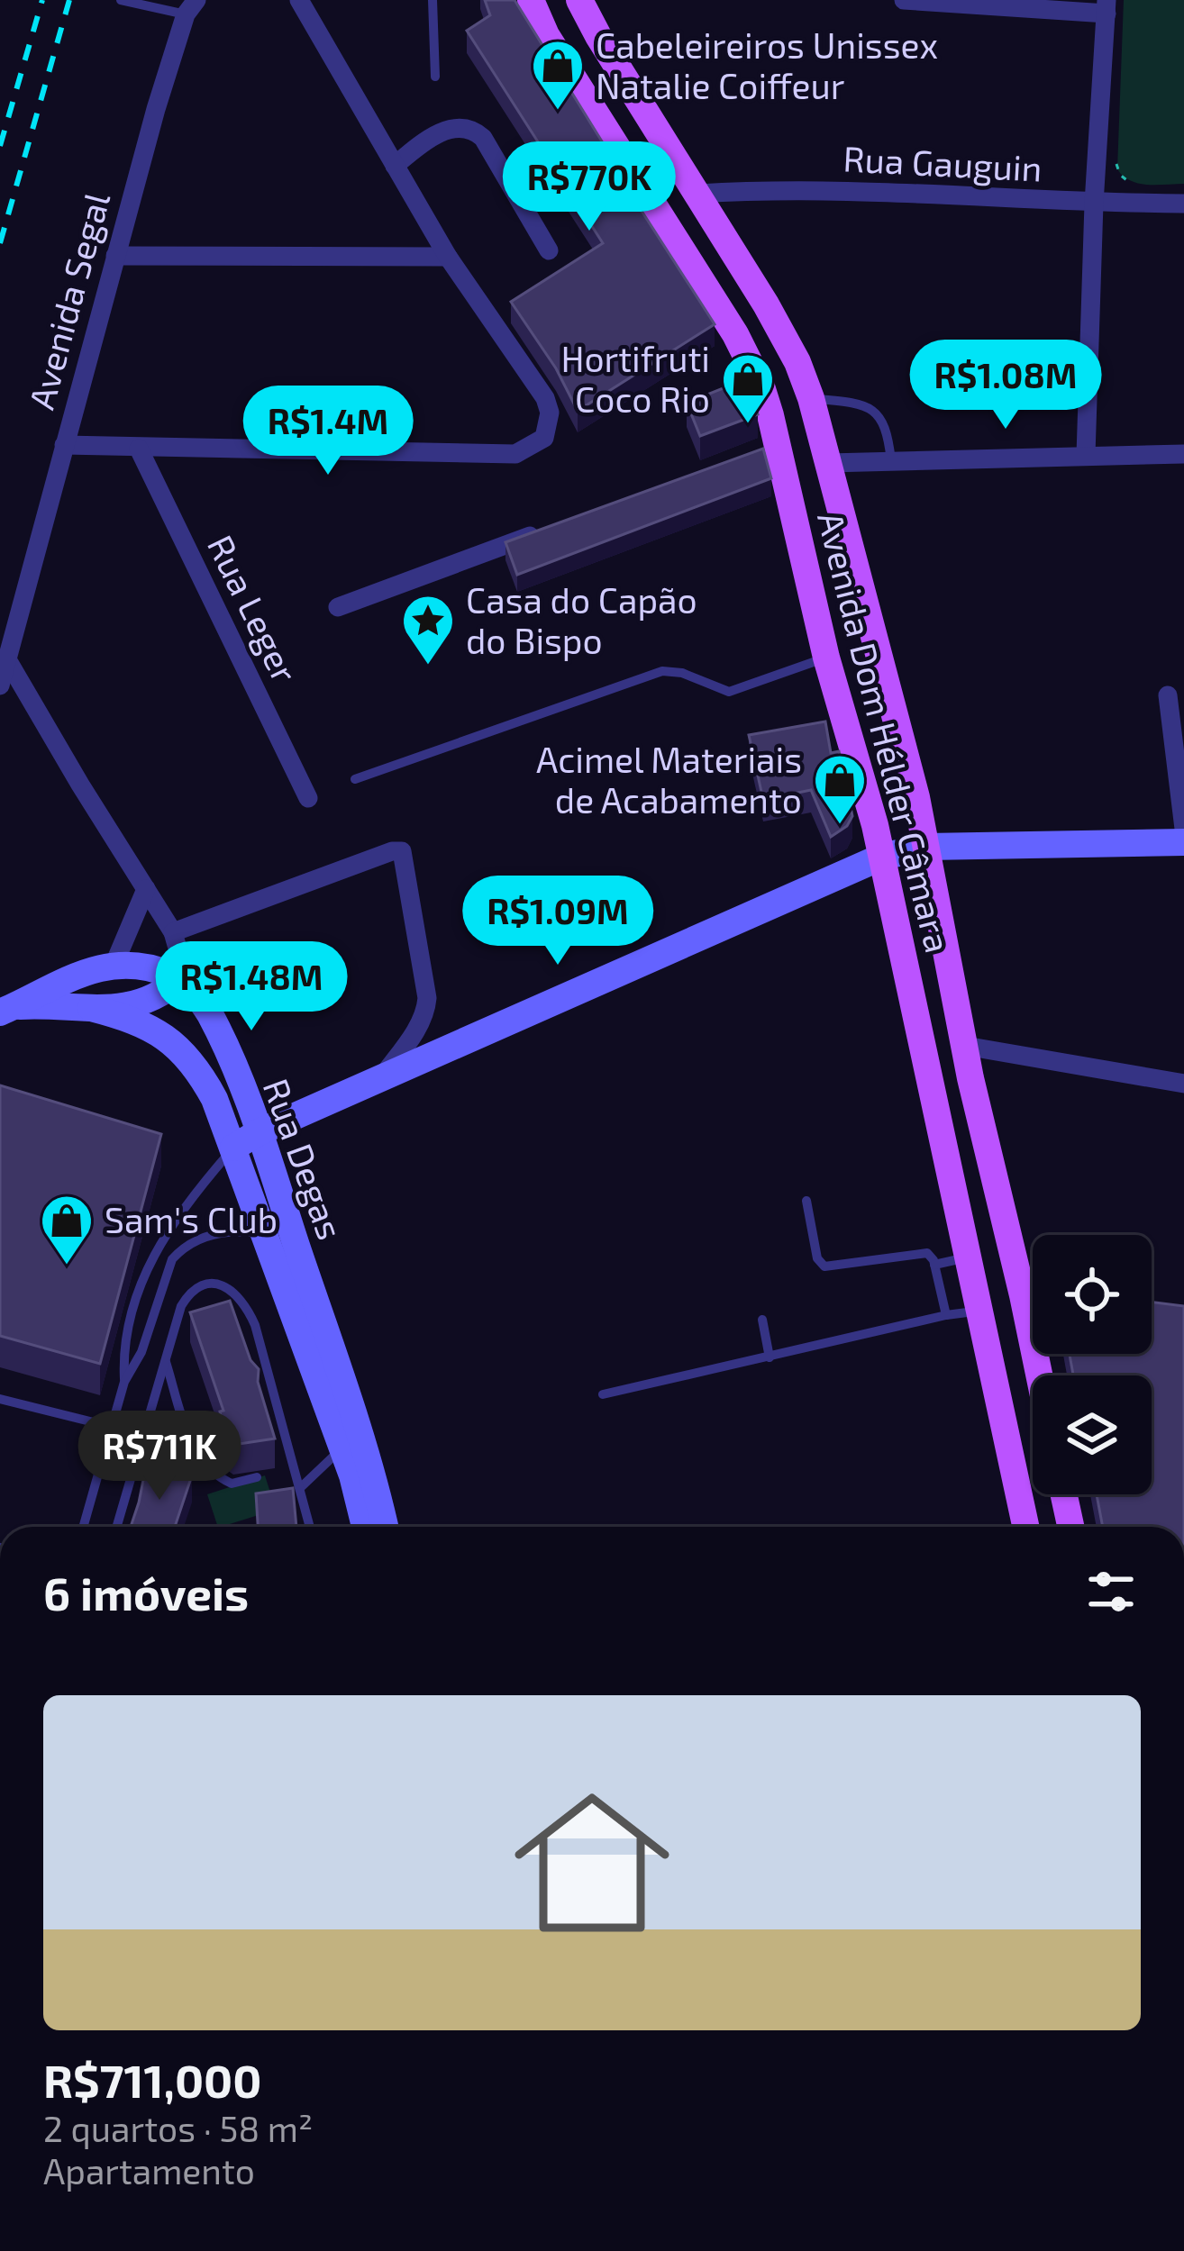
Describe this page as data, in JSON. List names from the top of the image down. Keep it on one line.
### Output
{"streets":{"main road":["Avenida Dom Hélder Câmara","Rua Degas"],"street":["Rua Gauguin","Avenida Segal","Rua Leger"]},"crossings":[["Rua Gauguin","Avenida Dom Hélder Câmara"],["Avenida Segal","Rua Degas"]],"places":{"shop":["Cabeleireiros Unissex Natalie Coiffeur","Hortifruti Coco Rio","Acimel Materiais de Acabamento","Sam's Club"],"place":["Casa do Capão do Bispo"]},"page":{"price":["R$770K","R$1.08M","R$1.4M","R$1.09M","R$1.48M","R$711K"],"heading":"6 imóveis","list":[{"name":"R$711,000","note":"2 quartos · 58 m² · Apartamento"}]}}
